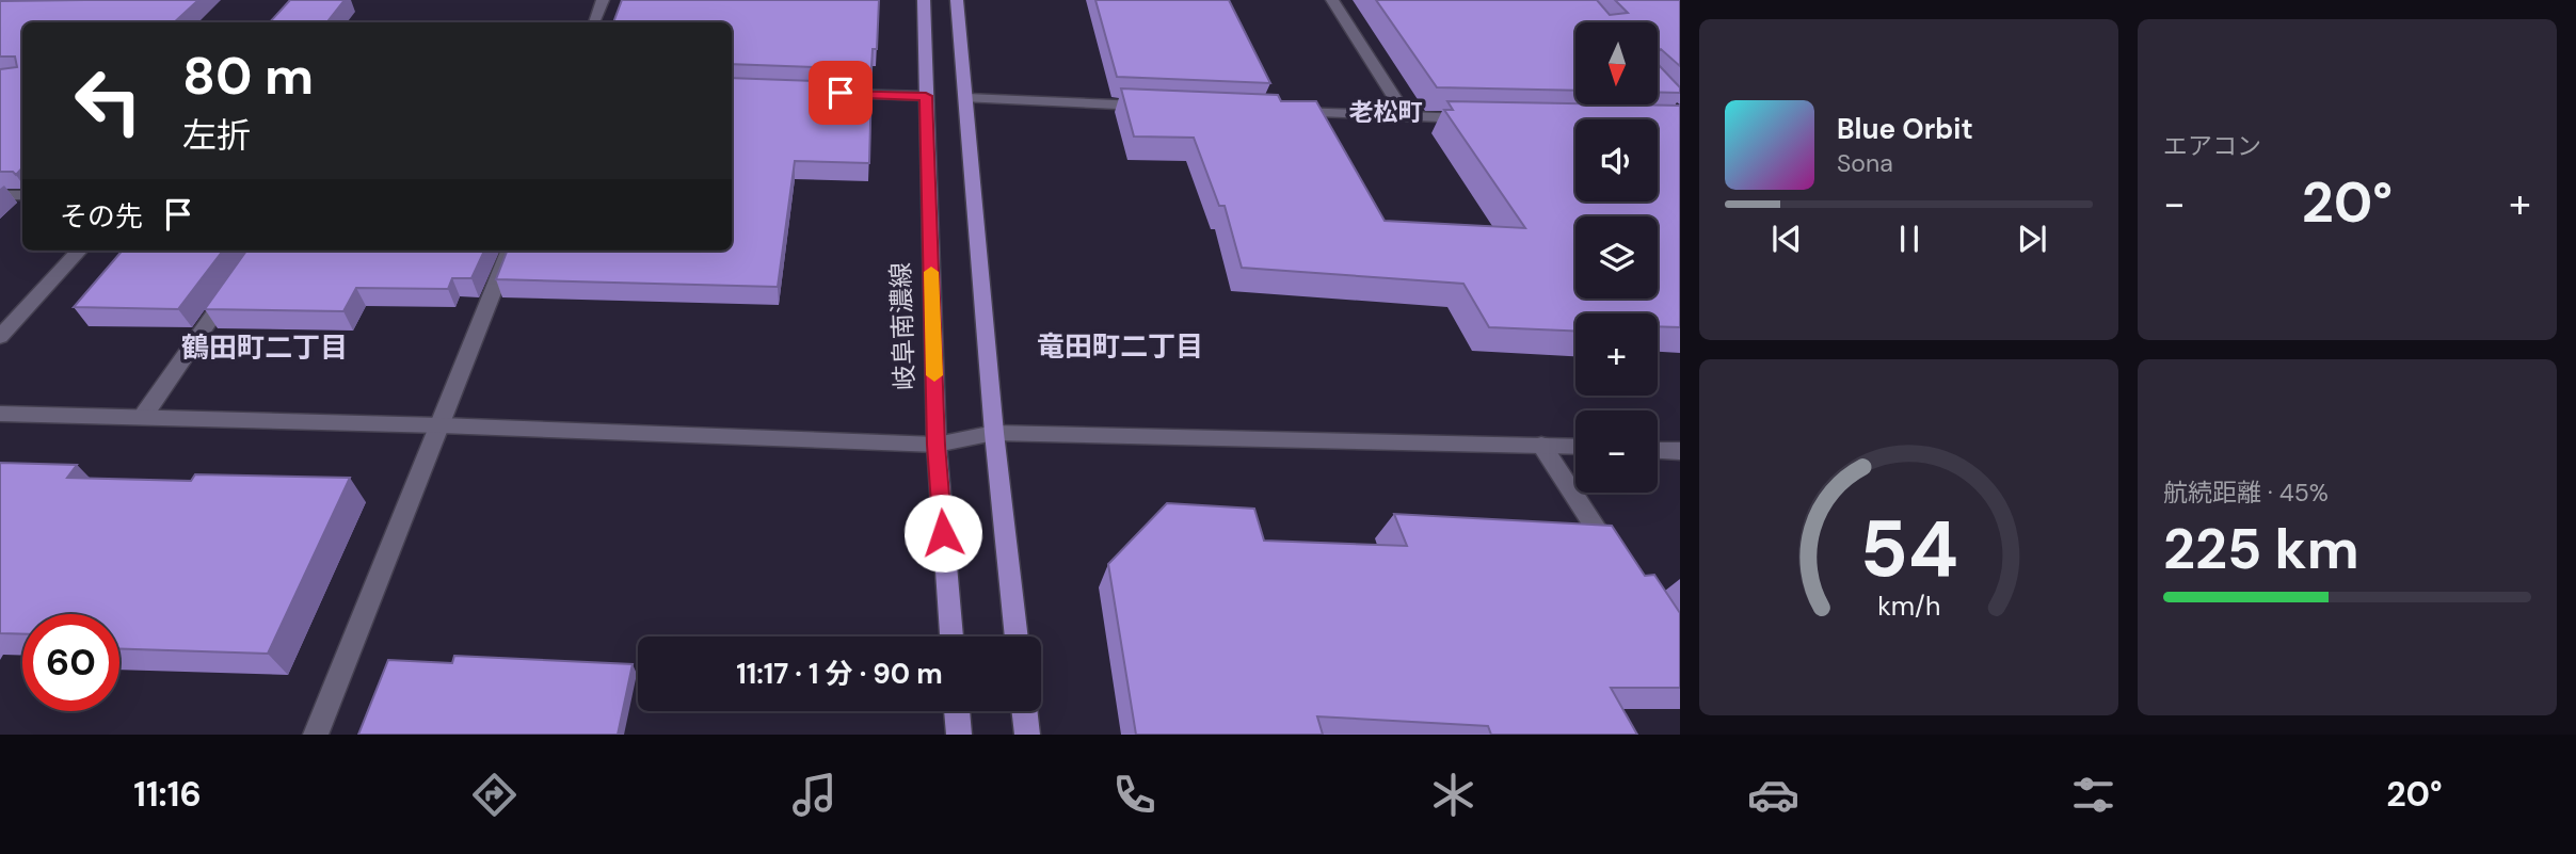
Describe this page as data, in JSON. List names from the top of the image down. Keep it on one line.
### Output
{"streets":{"main road":["岐阜南濃線"]},"districts":["老松町","竜田町二丁目","鶴田町二丁目"],"north":"bottom","page":{"tile":["エアコン",["航続距離 · 45%","225 km"]],"map_buttons":["+","−"],"turn":["80 m","左折"],"song":["Blue Orbit","Sona"],"heat":["−","20°","+"],"then":"その先","limit":"60","trip":"11:17 · 1 分 · 90 m","tabs":["11:16","20°"],"gauge":["54","km/h"]}}
